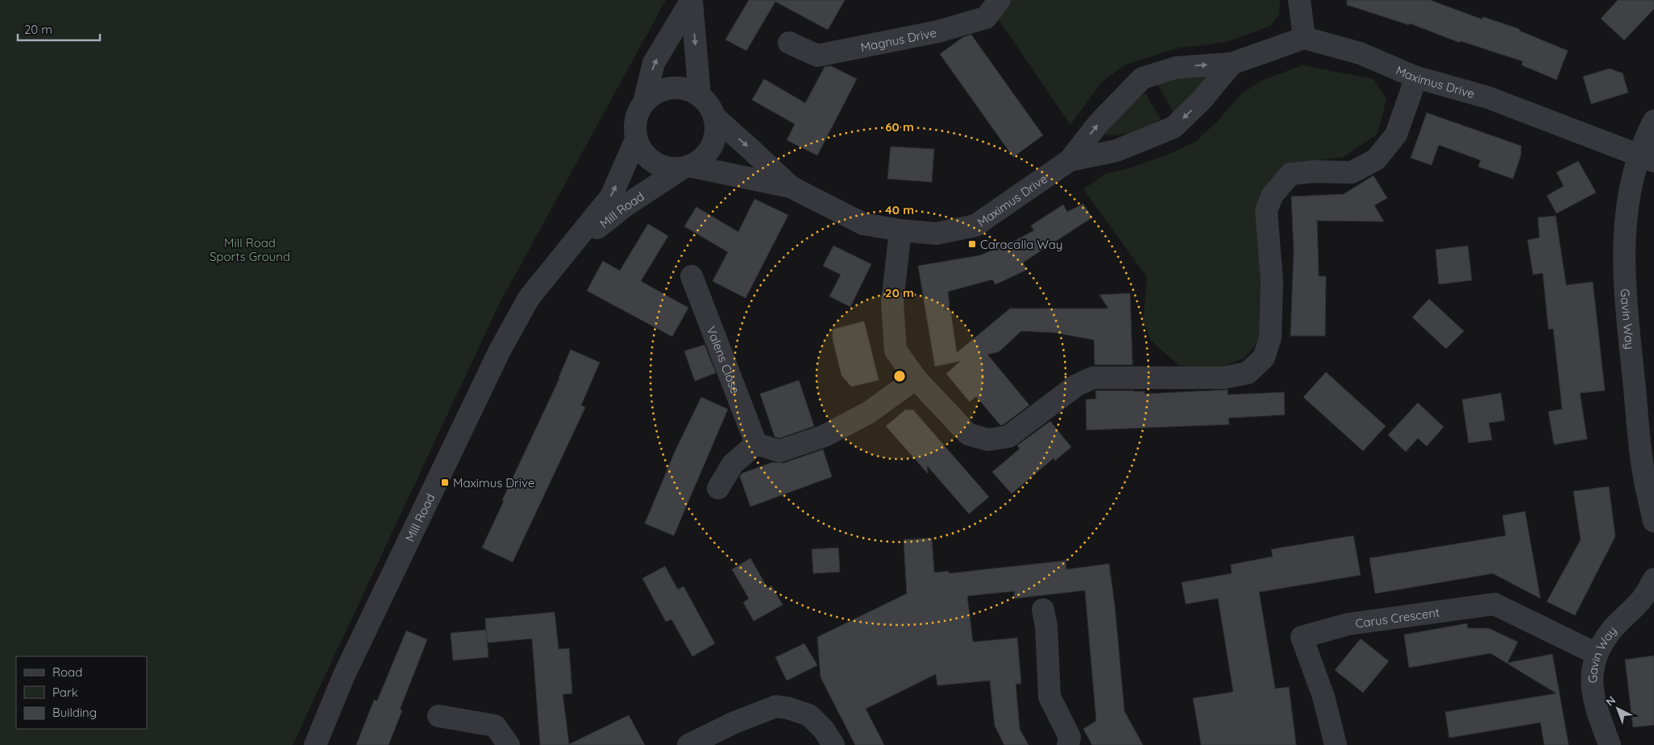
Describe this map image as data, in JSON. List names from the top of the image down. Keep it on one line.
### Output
{"streets":{"street":["Magnus Drive","Maximus Drive","Mill Road","Gavin Way","Valens Close","Carus Crescent"]},"crossings":[["Maximus Drive","Mill Road"],["Maximus Drive","Gavin Way"],["Gavin Way","Carus Crescent"]],"parks":["Mill Road Sports Ground"],"places":{"transit":["Caracalla Way","Maximus Drive"]},"legend":["Road","Park","Building"],"scale_bar":"20 m","north":"top left","rings":["60 m","40 m","20 m"]}
